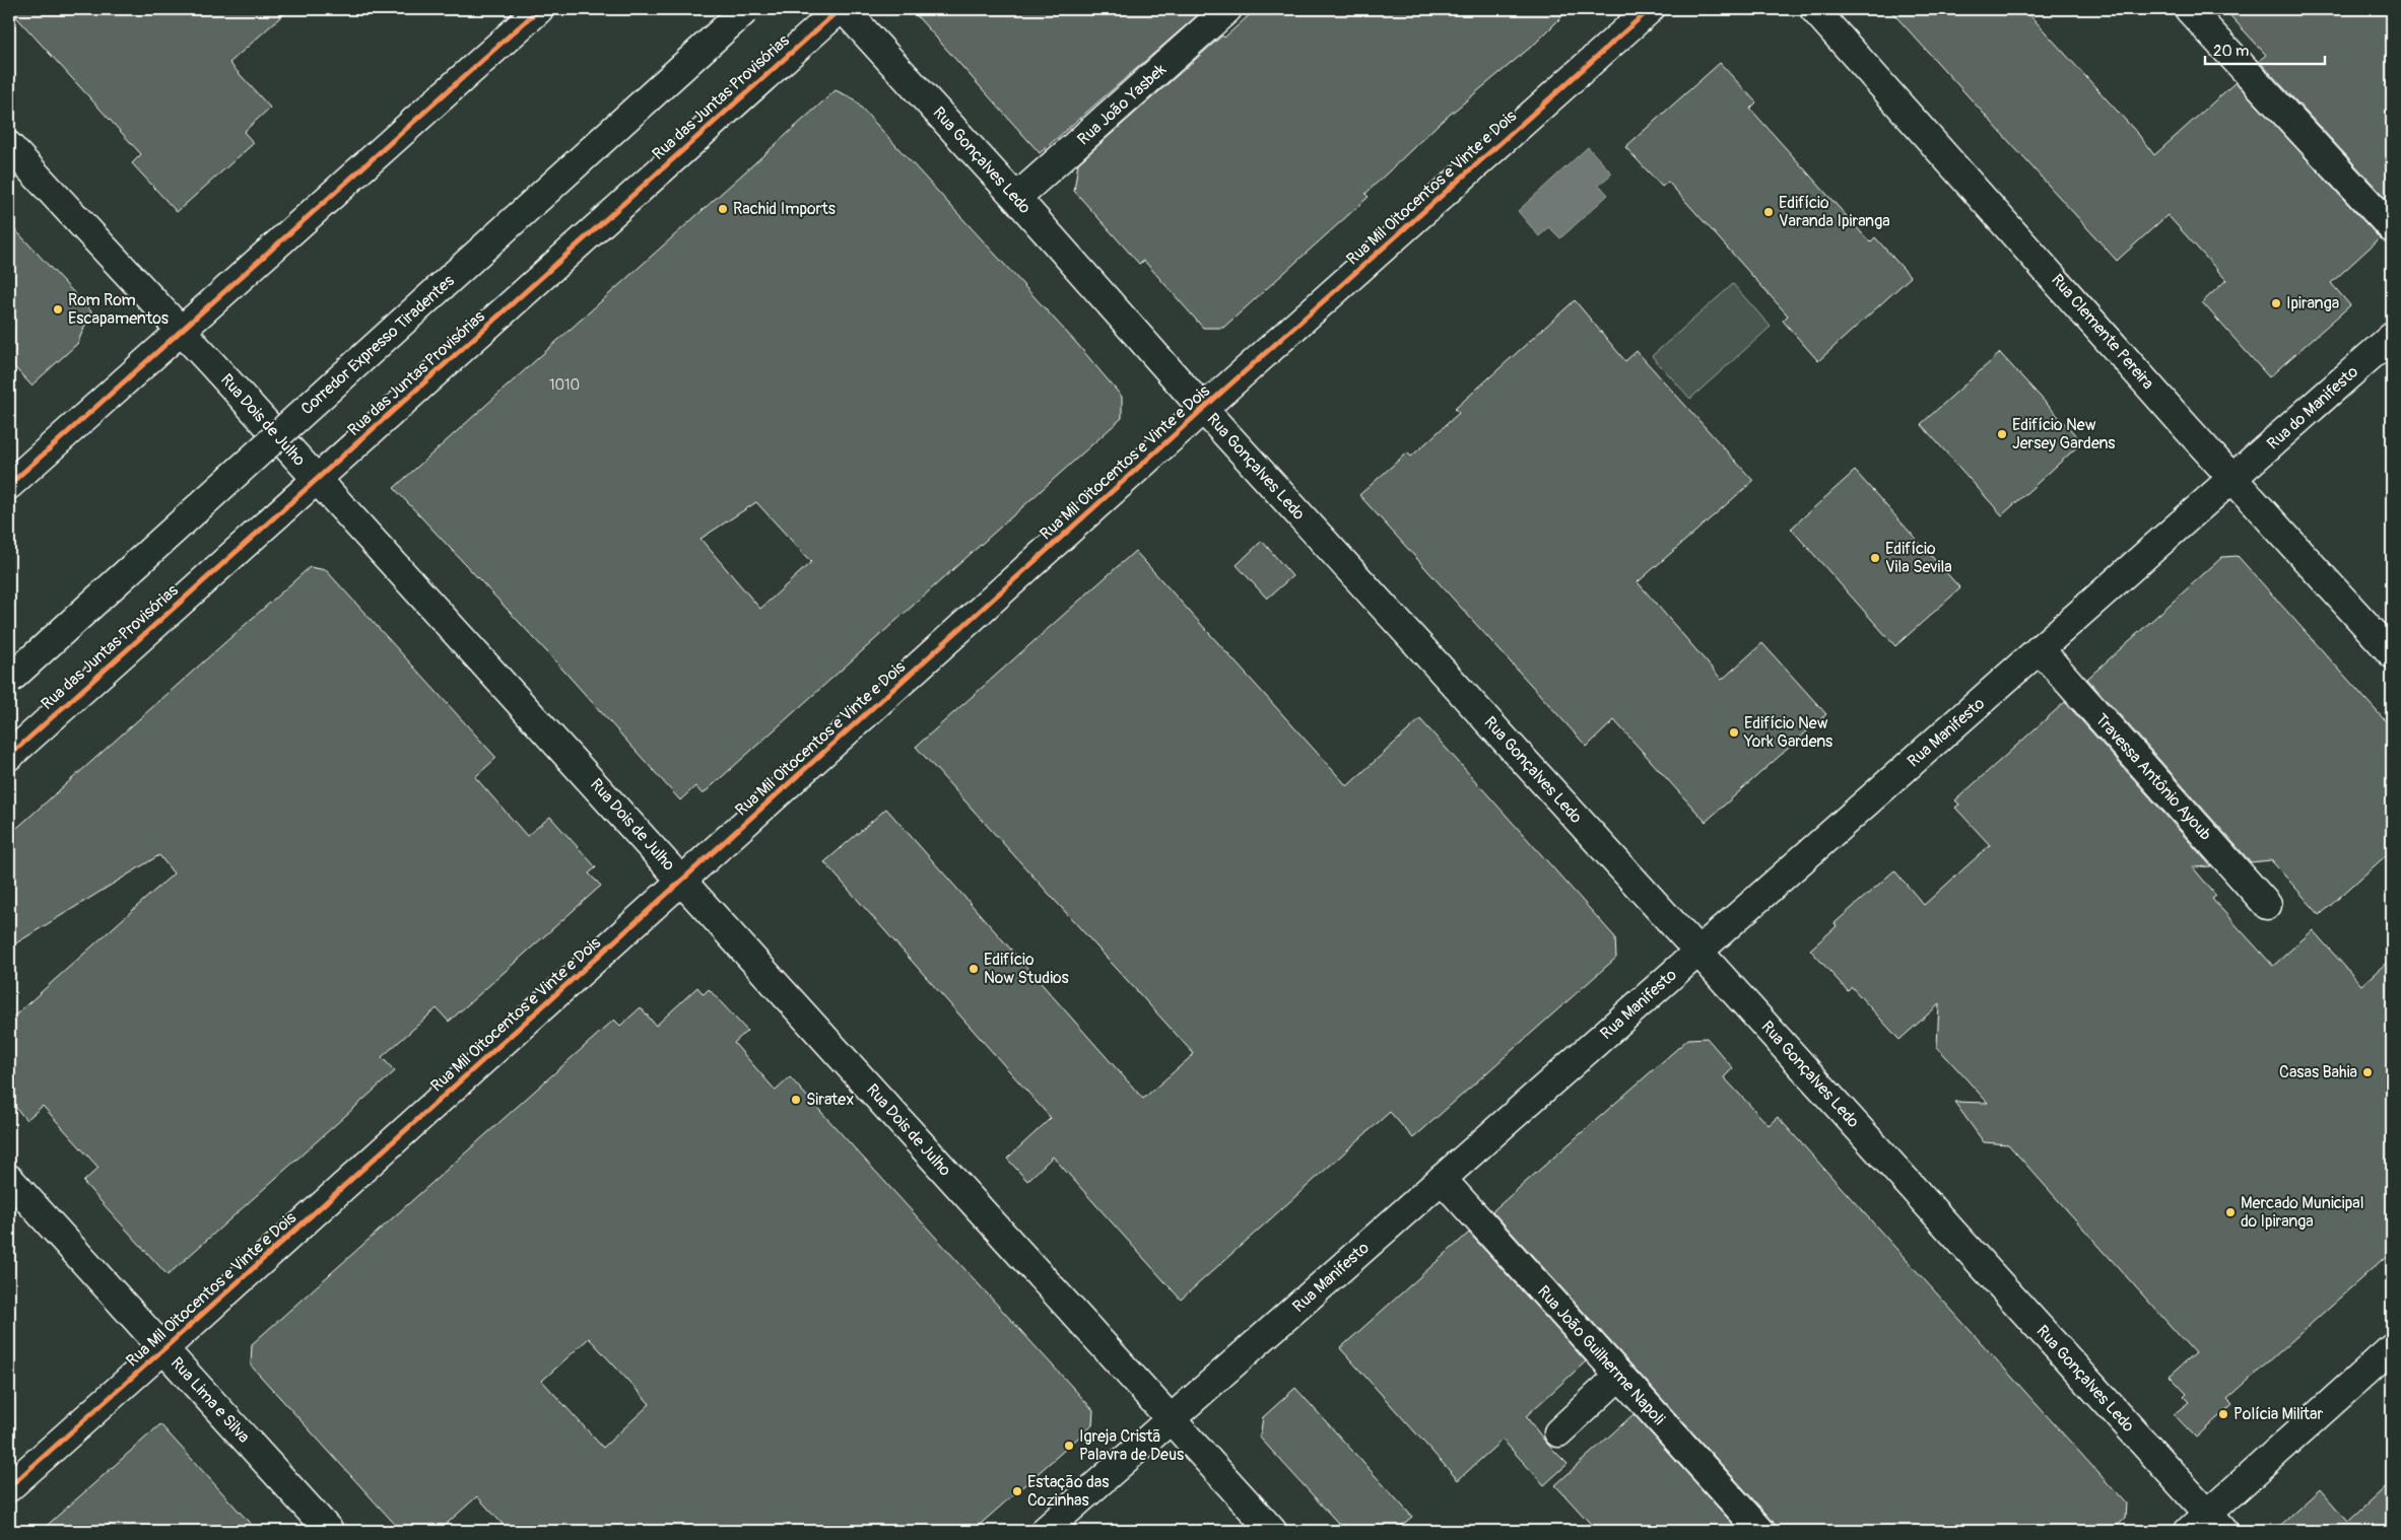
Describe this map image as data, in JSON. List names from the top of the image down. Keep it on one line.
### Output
{"streets":{"main road":["Rua das Juntas Provisórias","Rua João Yasbek","Rua Gonçalves Ledo","Rua Mil Oitocentos e Vinte e Dois","Rua Clemente Pereira","Corredor Expresso Tiradentes","Rua do Manifesto","Rua Dois de Julho","Rua Manifesto","Travessa Antônio Ayoub","Rua João Guilherme Napoli","Rua Lima e Silva"]},"crossings":[["Rua das Juntas Provisórias","Rua Dois de Julho"],["Rua João Yasbek","Rua Gonçalves Ledo"],["Rua Gonçalves Ledo","Rua Mil Oitocentos e Vinte e Dois"],["Rua Gonçalves Ledo","Rua Manifesto"],["Rua Mil Oitocentos e Vinte e Dois","Rua Dois de Julho"],["Rua Mil Oitocentos e Vinte e Dois","Rua Lima e Silva"],["Rua Clemente Pereira","Rua do Manifesto"],["Rua Clemente Pereira","Rua Manifesto"],["Rua do Manifesto","Rua Manifesto"],["Rua Dois de Julho","Rua Manifesto"],["Rua Manifesto","Travessa Antônio Ayoub"],["Rua Manifesto","Rua João Guilherme Napoli"]],"places":["Rachid Imports","Edifício Varanda Ipiranga","Ipiranga","Rom Rom Escapamentos","Edifício New Jersey Gardens","Edifício Vila Sevila","Edifício New York Gardens","Edifício Now Studios","Casas Bahia","Siratex","Mercado Municipal do Ipiranga","Polícia Militar","Igreja Cristã Palavra de Deus","Estação das Cozinhas"],"house_numbers":["1010"],"scale_bar":"20 m"}
